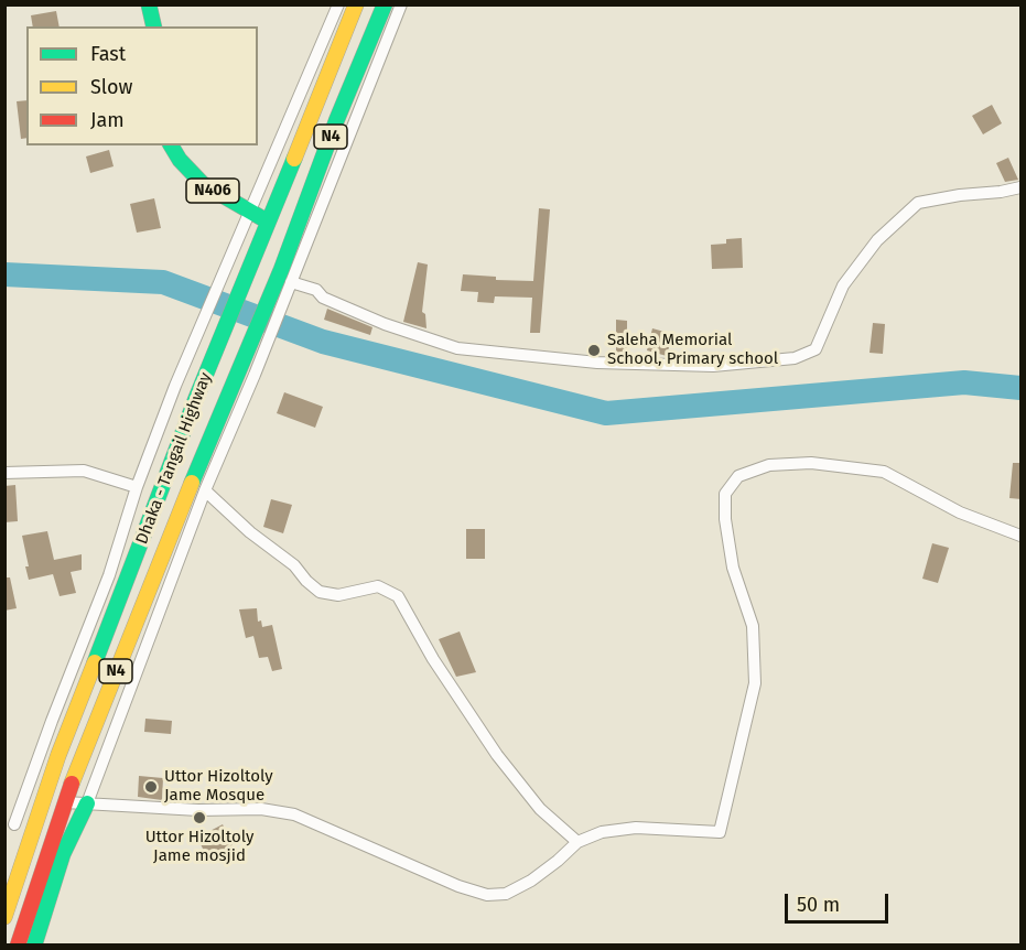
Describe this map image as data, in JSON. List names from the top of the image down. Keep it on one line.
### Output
{"streets":{"main road":["N4","N406","Dhaka - Tangail Highway"]},"crossings":[["N4","Dhaka - Tangail Highway"],["N406","Dhaka - Tangail Highway"]],"places":["Saleha Memorial School, Primary school","Uttor Hizoltoly Jame Mosque","Uttor Hizoltoly Jame mosjid"],"legend":["Fast","Slow","Jam"],"scale_bar":"50 m"}
